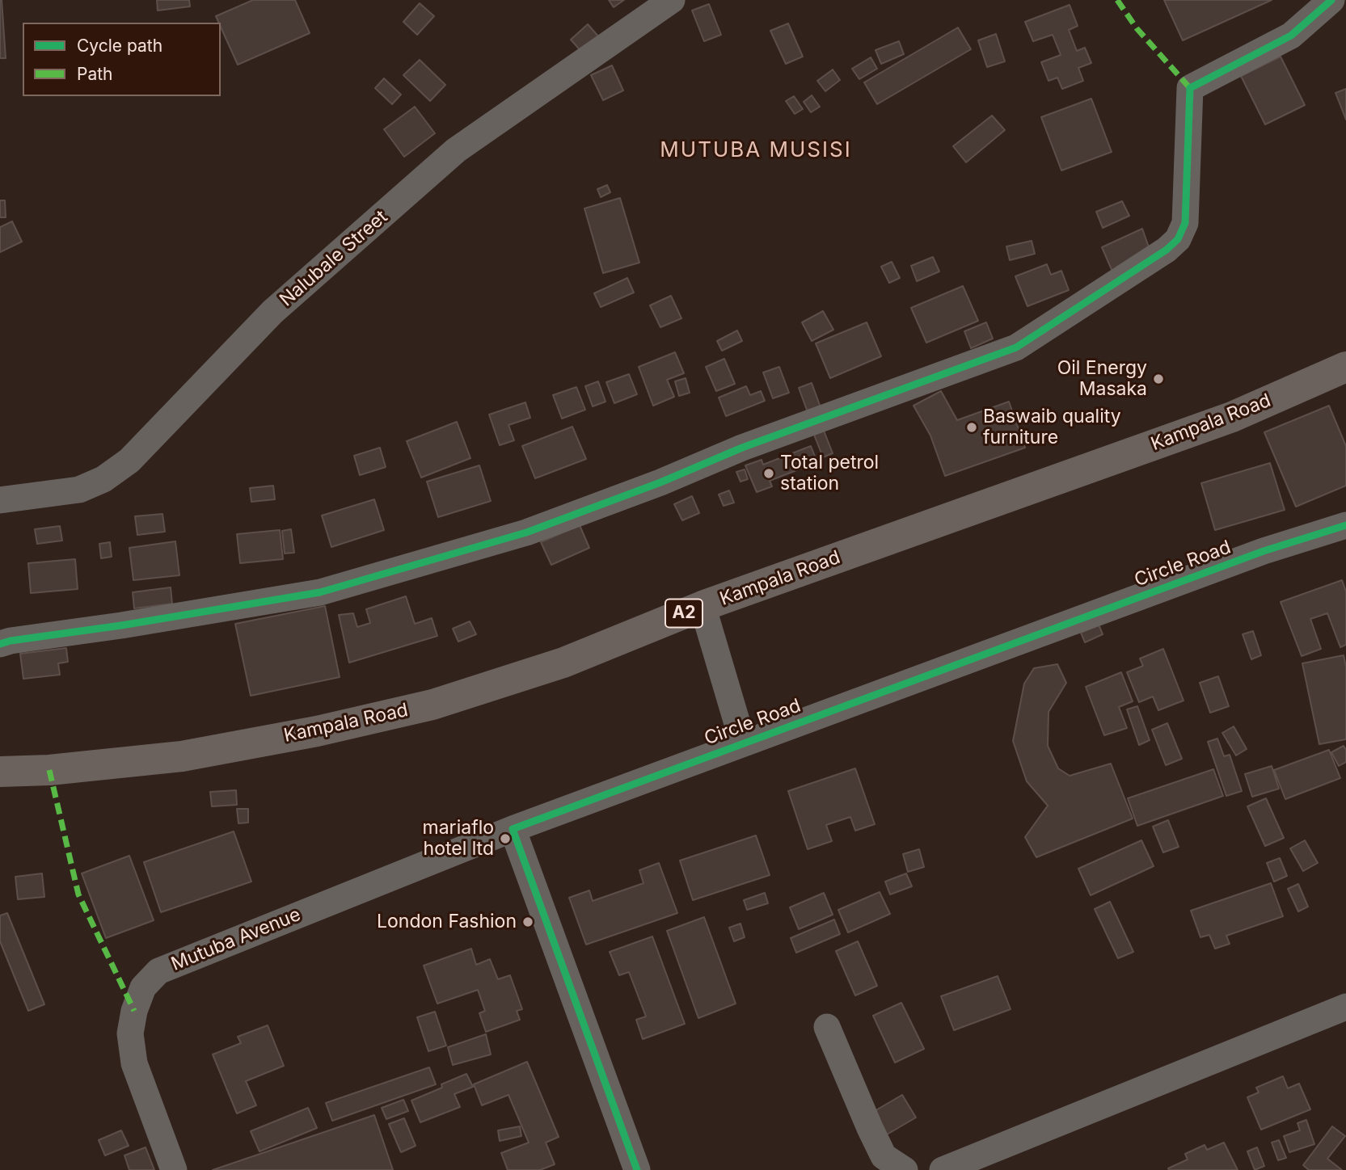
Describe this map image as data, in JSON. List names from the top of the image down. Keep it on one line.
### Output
{"streets":{"main road":["Kampala Road","A2"],"street":["Nalubale Street","Circle Road","Mutuba Avenue"]},"crossings":[["Circle Road","Mutuba Avenue"]],"districts":["MUTUBA MUSISI"],"places":["Oil Energy Masaka","Baswaib quality furniture","Total petrol station","mariaflo hotel ltd","London Fashion"],"legend":["Cycle path","Path"]}
